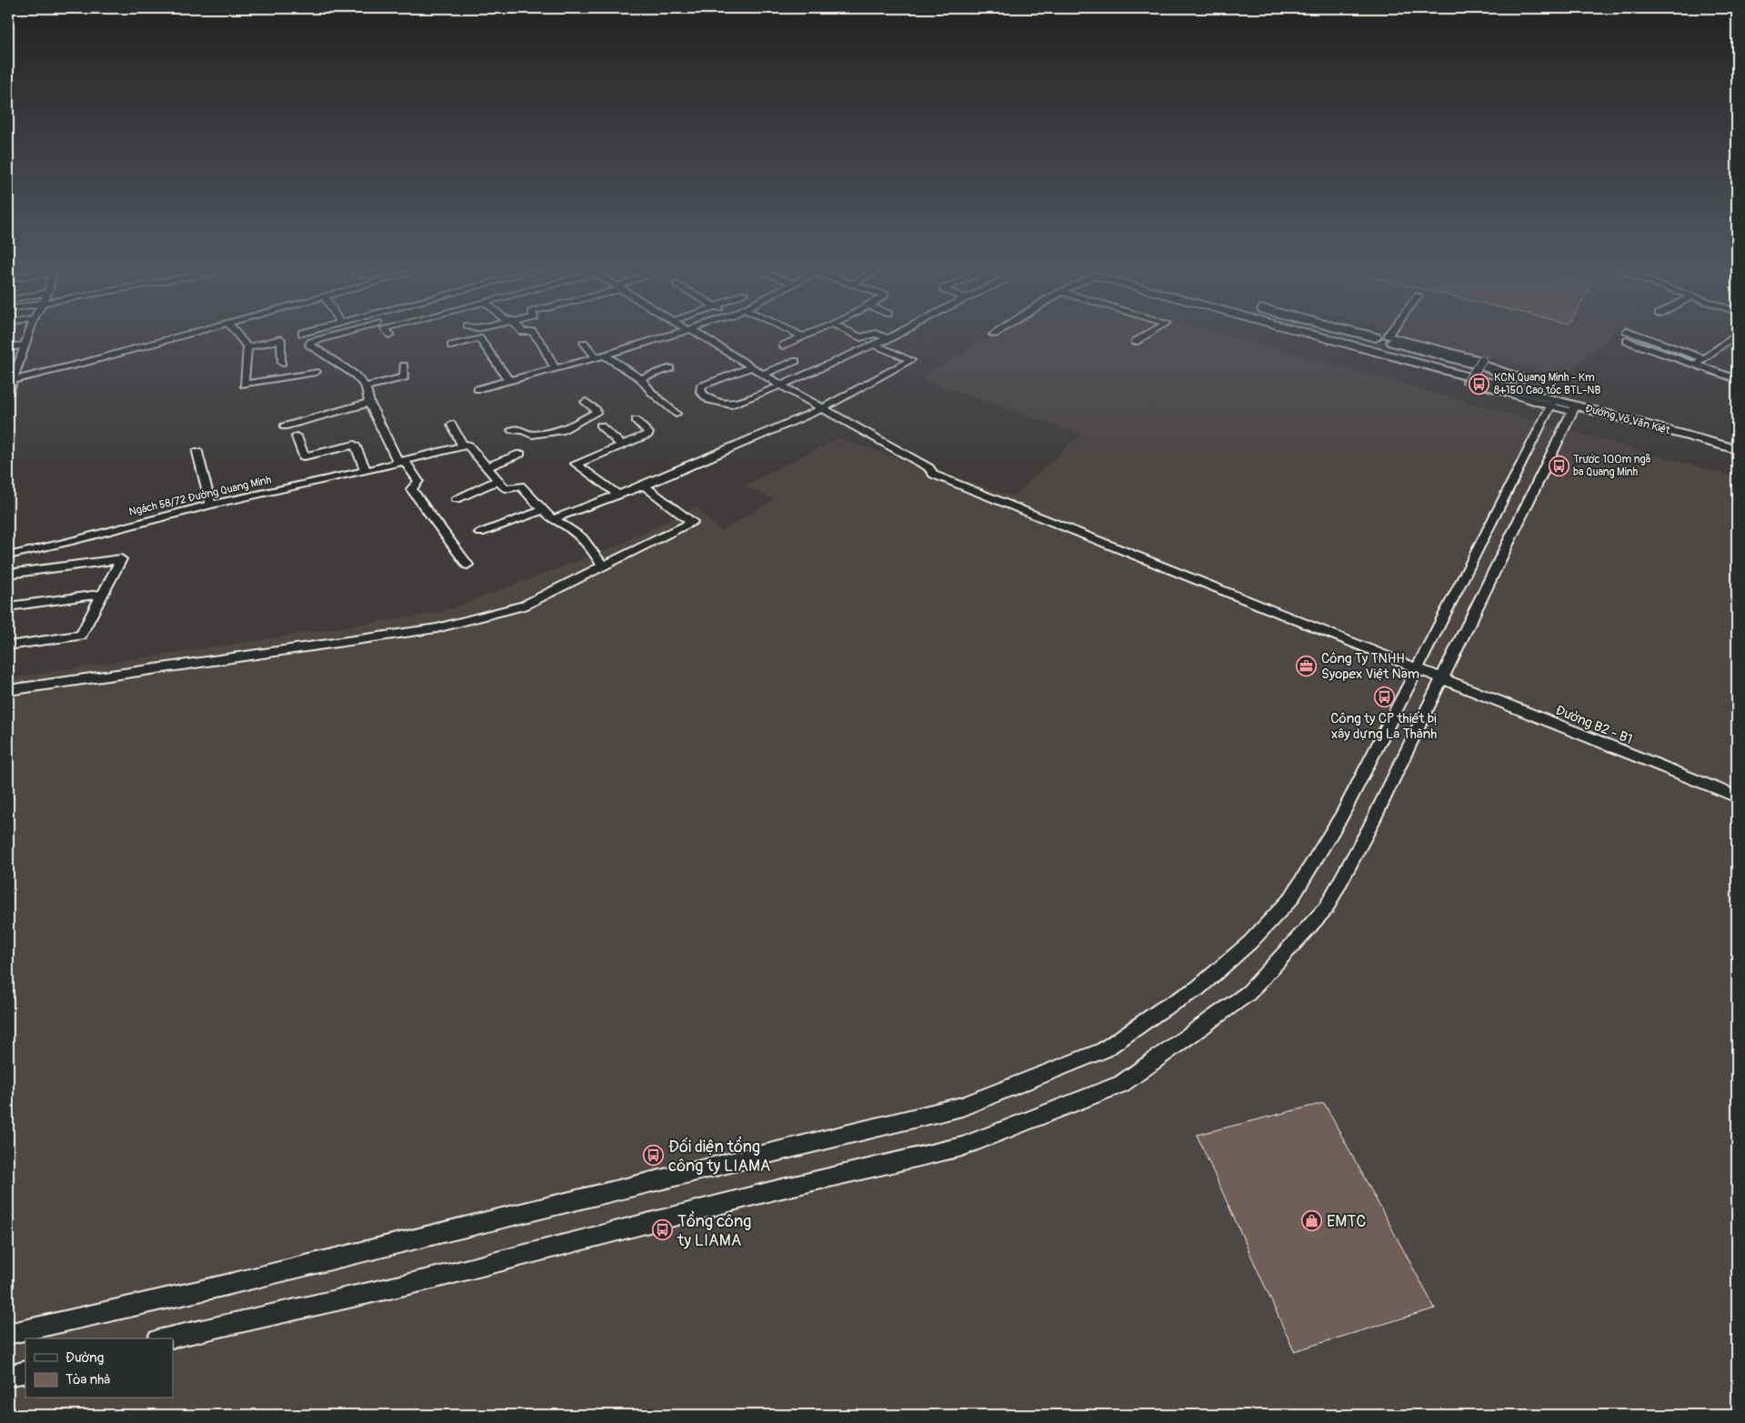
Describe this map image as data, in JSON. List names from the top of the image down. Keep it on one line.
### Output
{"streets":{"highway":["Đường Võ Văn Kiệt"],"street":["Ngách 58/72 Đường Quang Minh","Đường B2 - B1"]},"places":{"bus stop":["KCN Quang Minh - Km 8+150 Cao tốc BTL-NB","Trước 100m ngã ba Quang Minh","Công ty CP thiết bị xây dựng La Thành","Đối diện tổng công ty LIAMA","Tổng công ty LIAMA"],"office":["Công Ty TNHH Syopex Việt Nam"],"shop":["EMTC"]},"legend":["Đường","Tòa nhà"]}
